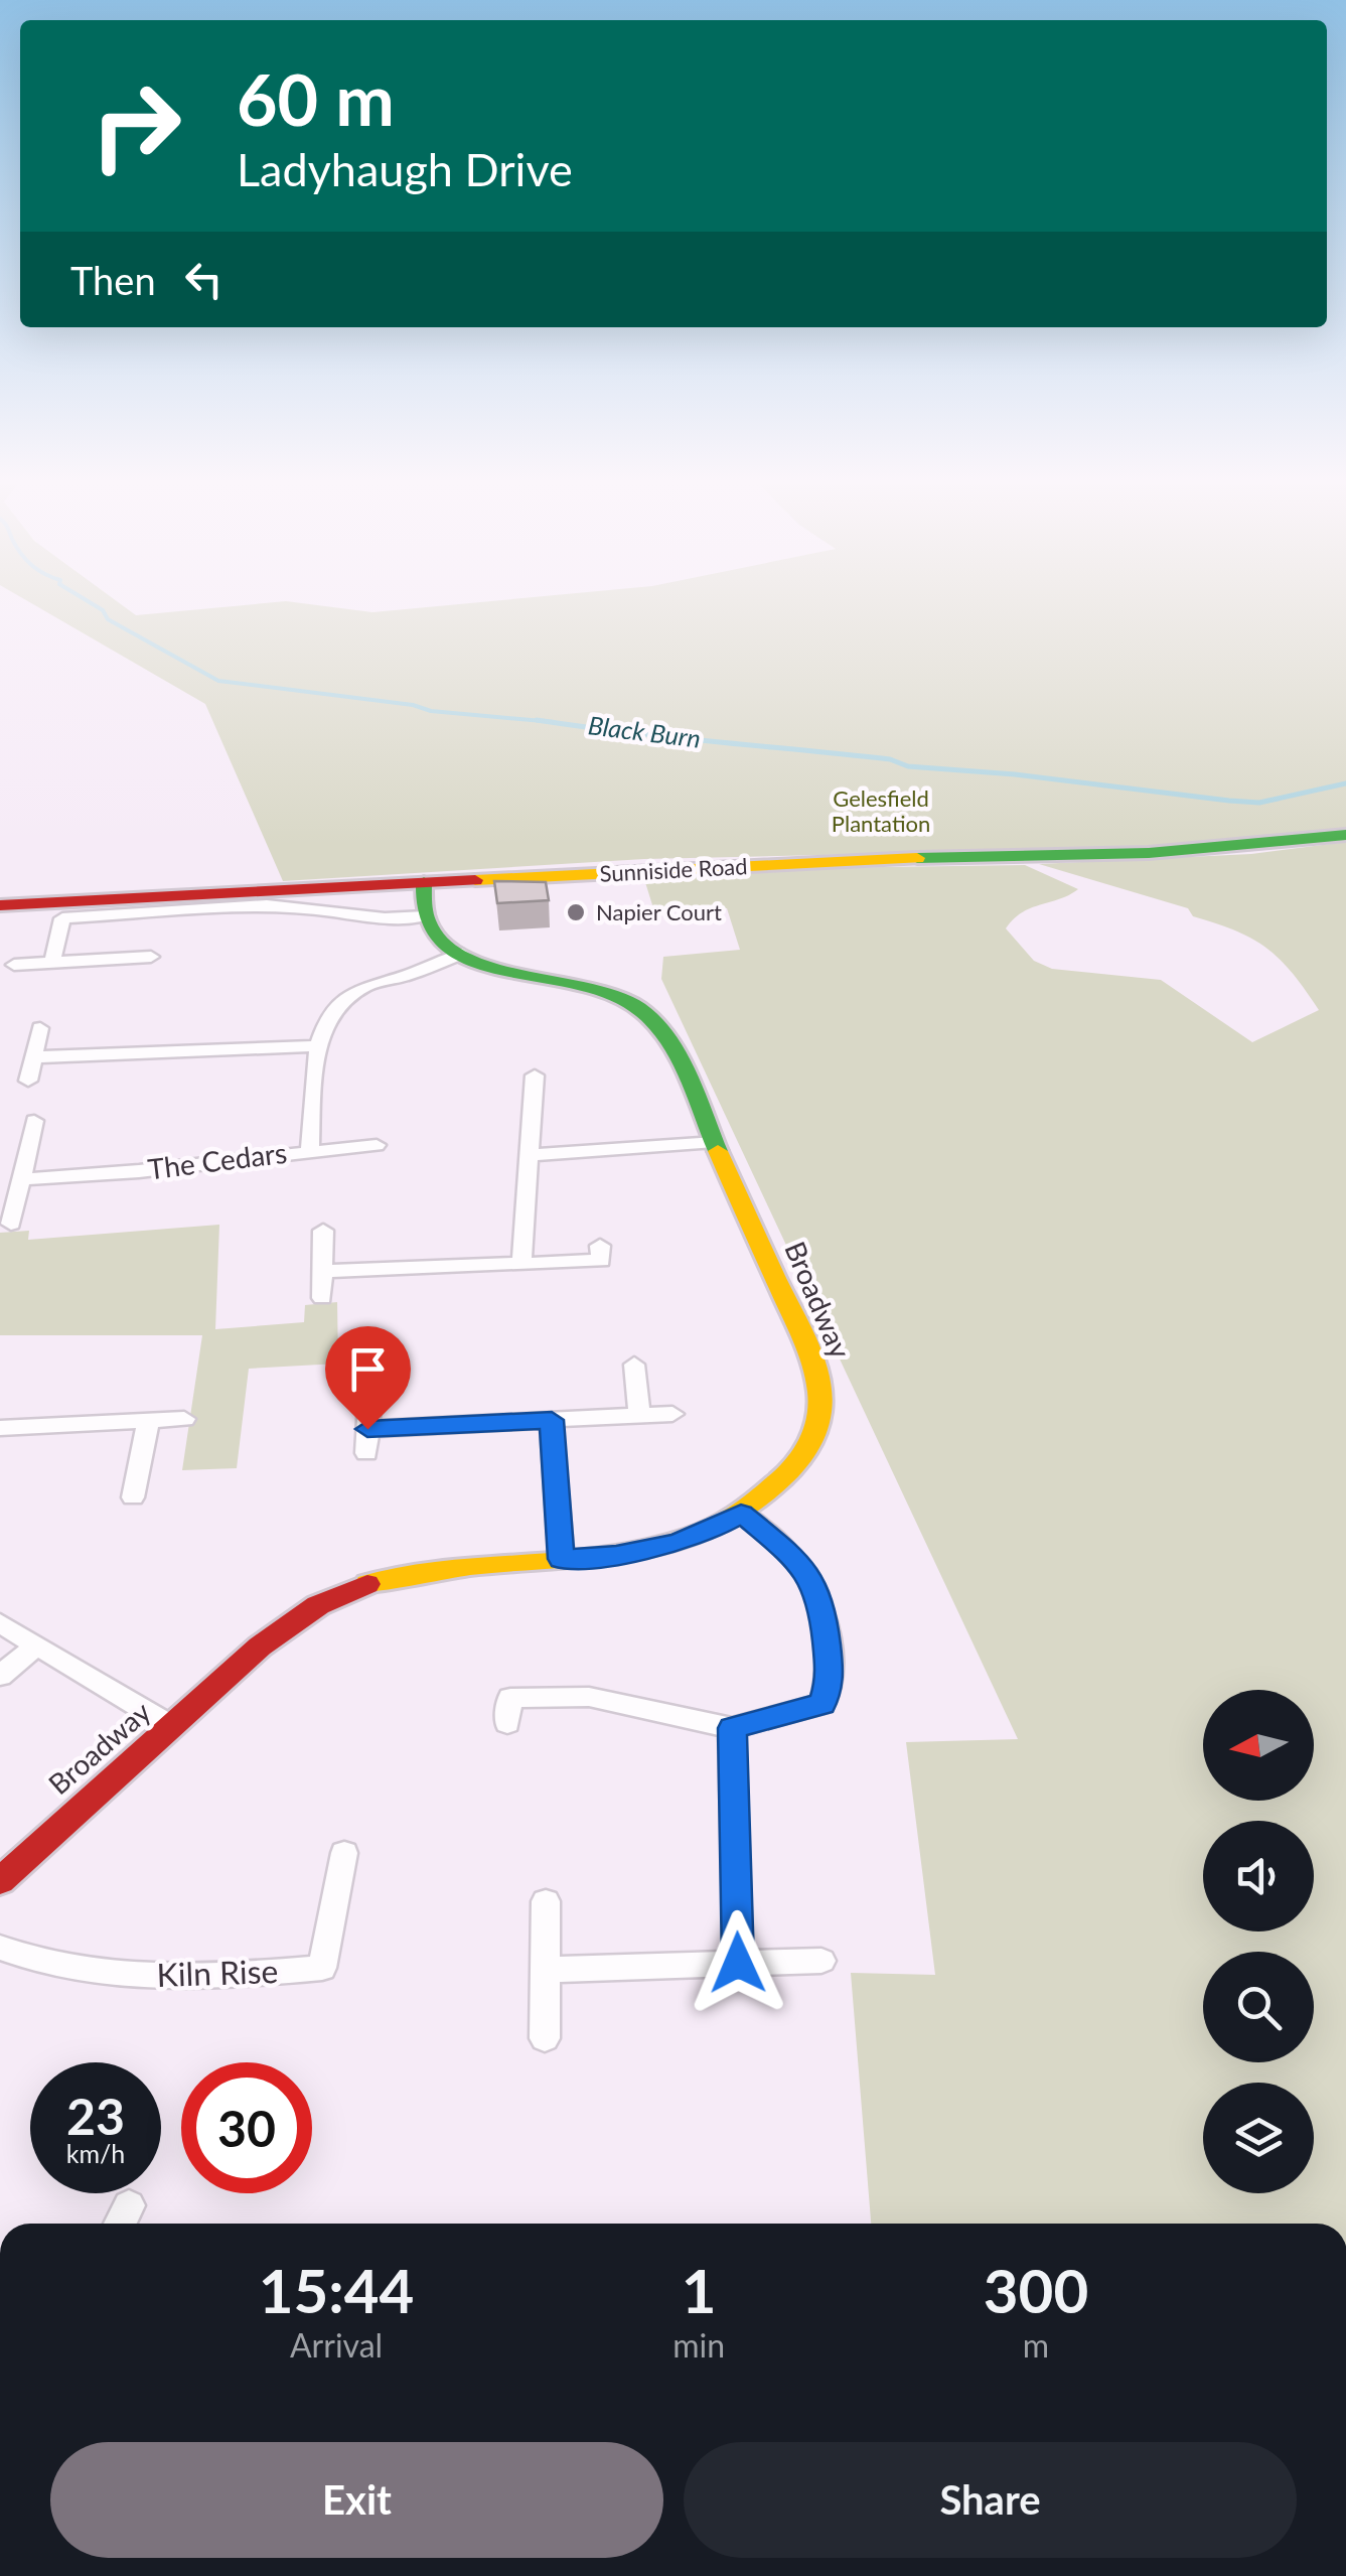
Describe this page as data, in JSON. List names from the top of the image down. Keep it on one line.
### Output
{"streets":{"street":["Sunniside Road","The Cedars","Broadway","Kiln Rise"]},"water":["Black Burn"],"parks":["Gelesfield Plantation"],"places":["Napier Court"],"north":"left","page":{"turn":["60 m","Ladyhaugh Drive"],"then":"Then","speed":"23 km/h","limit":"30","eta":["15:44","Arrival","1","min","300","m"],"buttons":["Exit","Share"]}}
